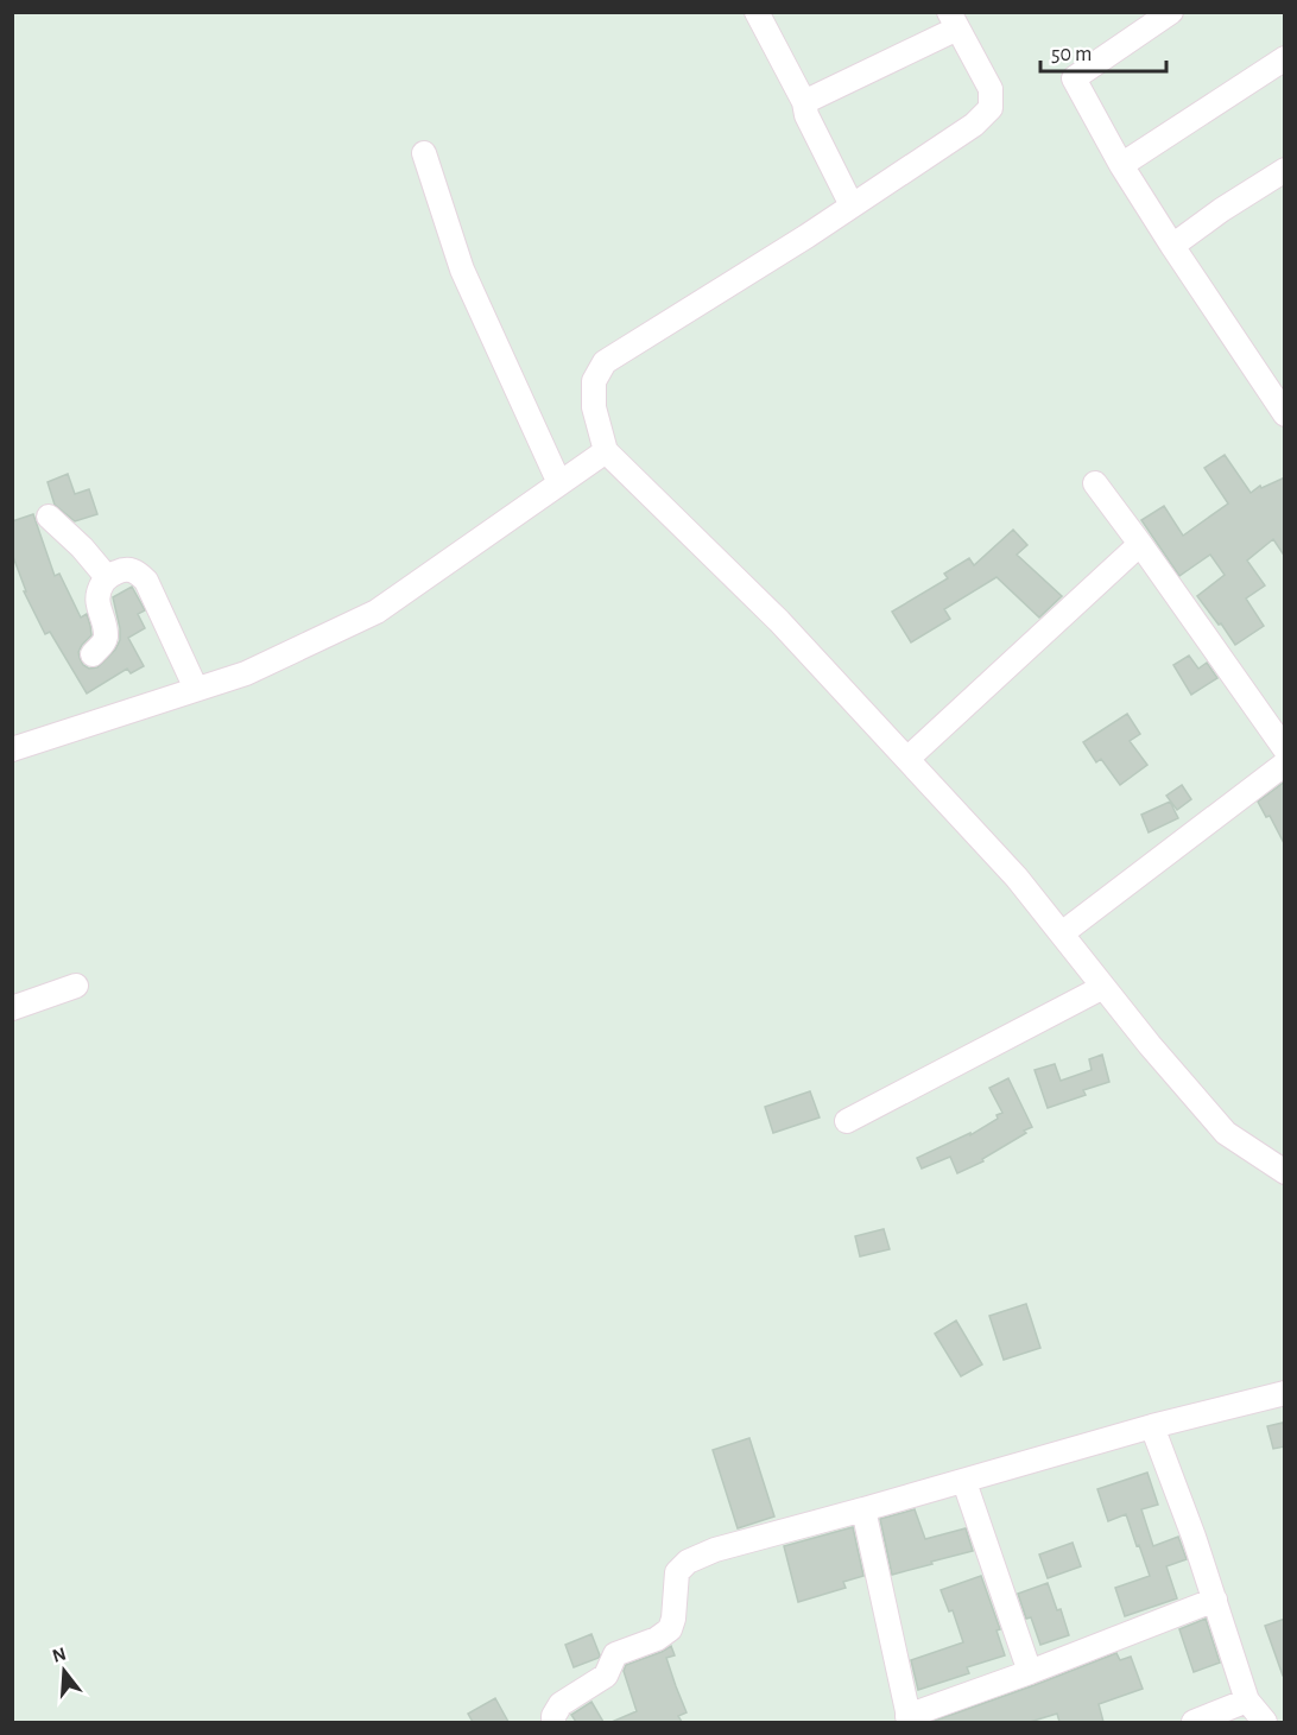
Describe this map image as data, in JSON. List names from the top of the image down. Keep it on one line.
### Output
{"scale_bar":"50 m","north":"top"}
